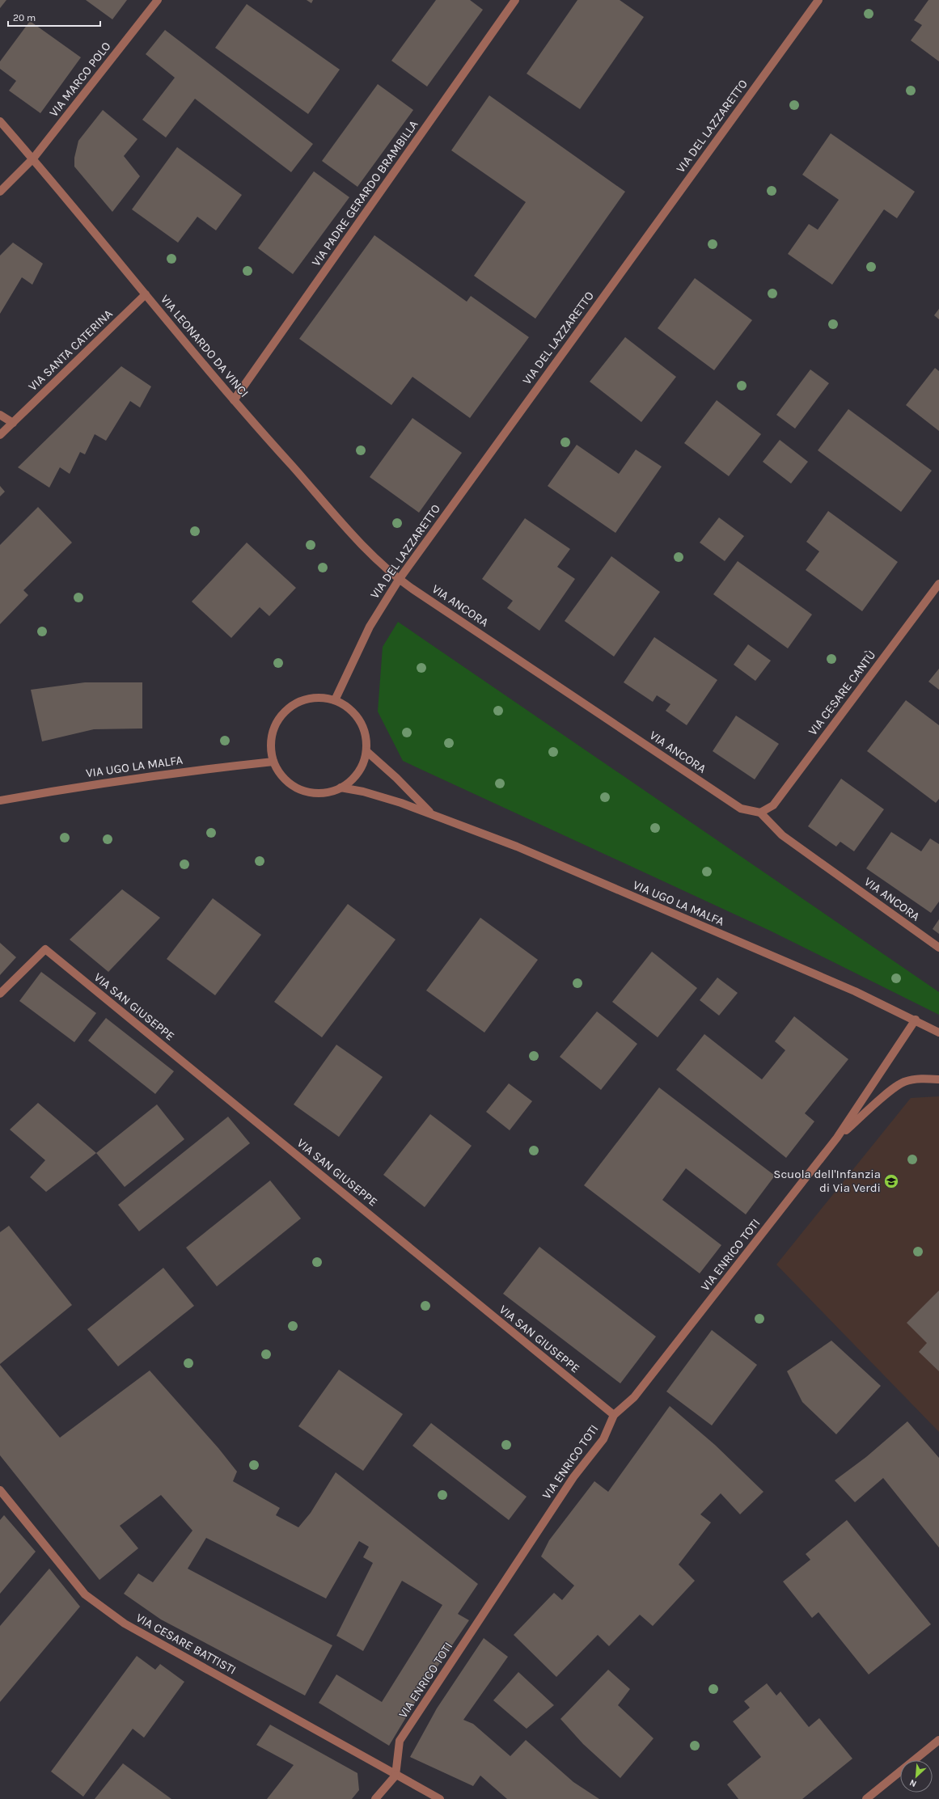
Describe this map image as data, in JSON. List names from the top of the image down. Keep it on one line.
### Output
{"streets":{"street":["VIA MARCO POLO","VIA DEL LAZZARETTO","VIA PADRE GERARDO BRAMBILLA","VIA LEONARDO DA VINCI","VIA SANTA CATERINA","VIA ANCORA","VIA CESARE CANTÙ","VIA UGO LA MALFA","VIA SAN GIUSEPPE","VIA ENRICO TOTI","VIA CESARE BATTISTI"]},"crossings":[["VIA MARCO POLO","VIA LEONARDO DA VINCI"],["VIA DEL LAZZARETTO","VIA LEONARDO DA VINCI"],["VIA DEL LAZZARETTO","VIA ANCORA"],["VIA DEL LAZZARETTO","VIA UGO LA MALFA"],["VIA PADRE GERARDO BRAMBILLA","VIA LEONARDO DA VINCI"],["VIA LEONARDO DA VINCI","VIA SANTA CATERINA"],["VIA LEONARDO DA VINCI","VIA ANCORA"],["VIA ANCORA","VIA CESARE CANTÙ"],["VIA UGO LA MALFA","VIA ENRICO TOTI"],["VIA SAN GIUSEPPE","VIA ENRICO TOTI"],["VIA ENRICO TOTI","VIA CESARE BATTISTI"]],"places":{"school or university":["Scuola dell'Infanzia di Via Verdi"]},"scale_bar":"20 m","north":"bottom left"}
